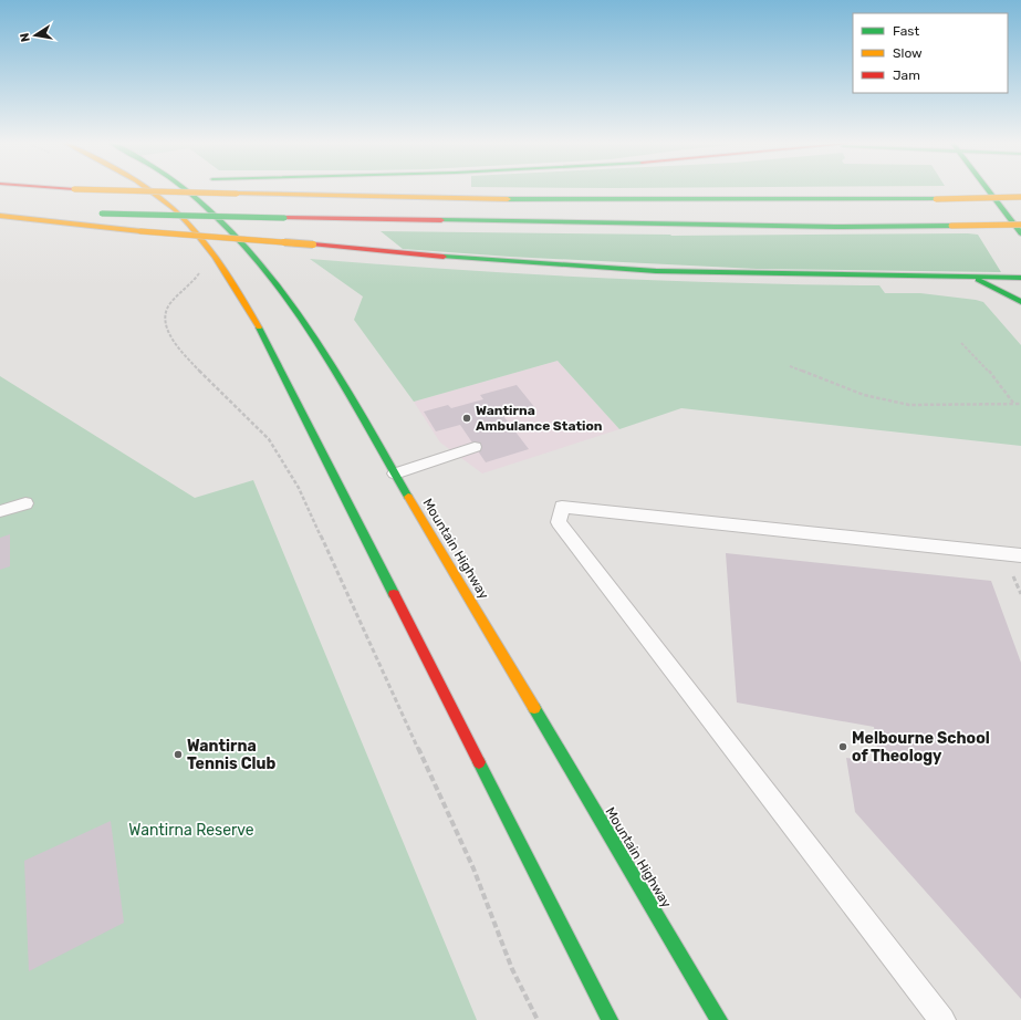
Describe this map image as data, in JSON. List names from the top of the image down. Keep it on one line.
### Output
{"streets":{"main road":["Mountain Highway"]},"parks":["Wantirna Reserve"],"places":["Wantirna Ambulance Station","Melbourne School of Theology","Wantirna Tennis Club"],"legend":["Fast","Slow","Jam"],"north":"left"}
